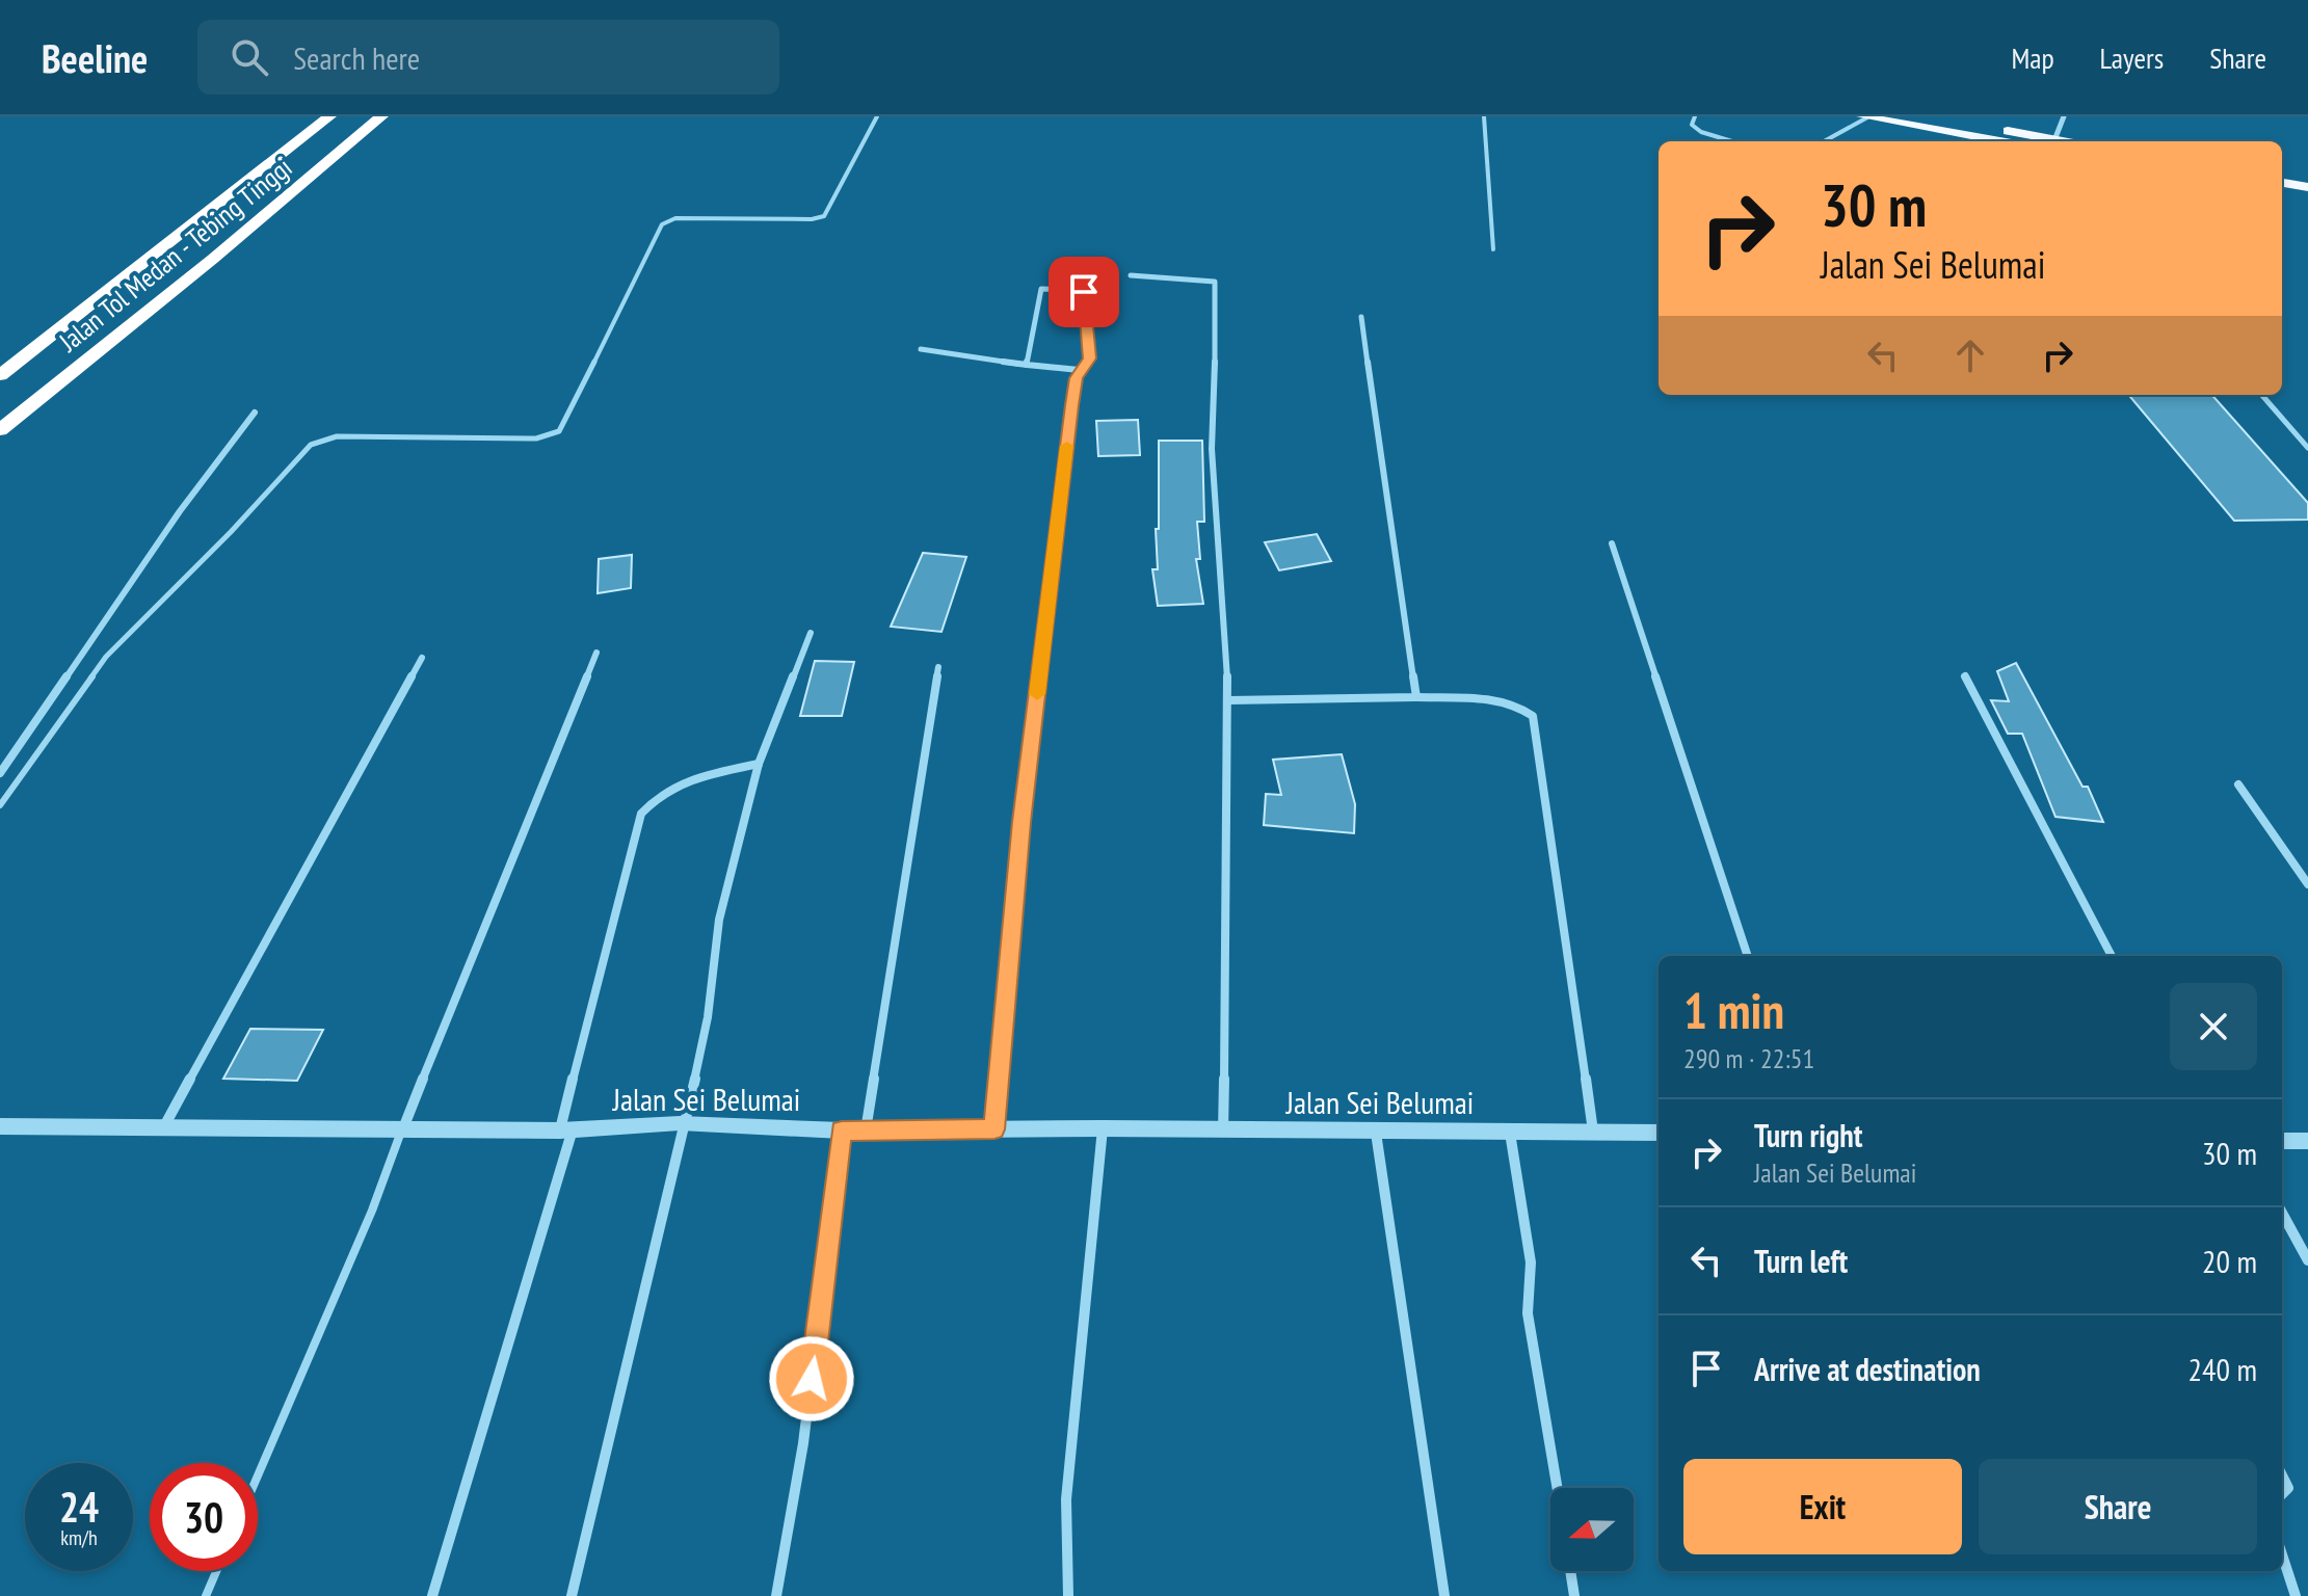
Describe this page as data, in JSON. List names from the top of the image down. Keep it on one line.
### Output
{"streets":{"highway":["Jalan Tol Medan - Tebing Tinggi"],"street":["Jalan Sei Belumai"]},"north":"left","page":{"header":"Beeline","search":"Search here","nav":["Map","Layers","Share"],"turn":["30 m","Jalan Sei Belumai"],"heading":["1 min","290 m · 22:51"],"list":[{"name":"Turn right","note":"Jalan Sei Belumai","value":"30 m"},{"name":"Turn left","value":"20 m"},{"name":"Arrive at destination","value":"240 m"}],"buttons":["Exit","Share"],"speed":"24 km/h","limit":"30"}}
